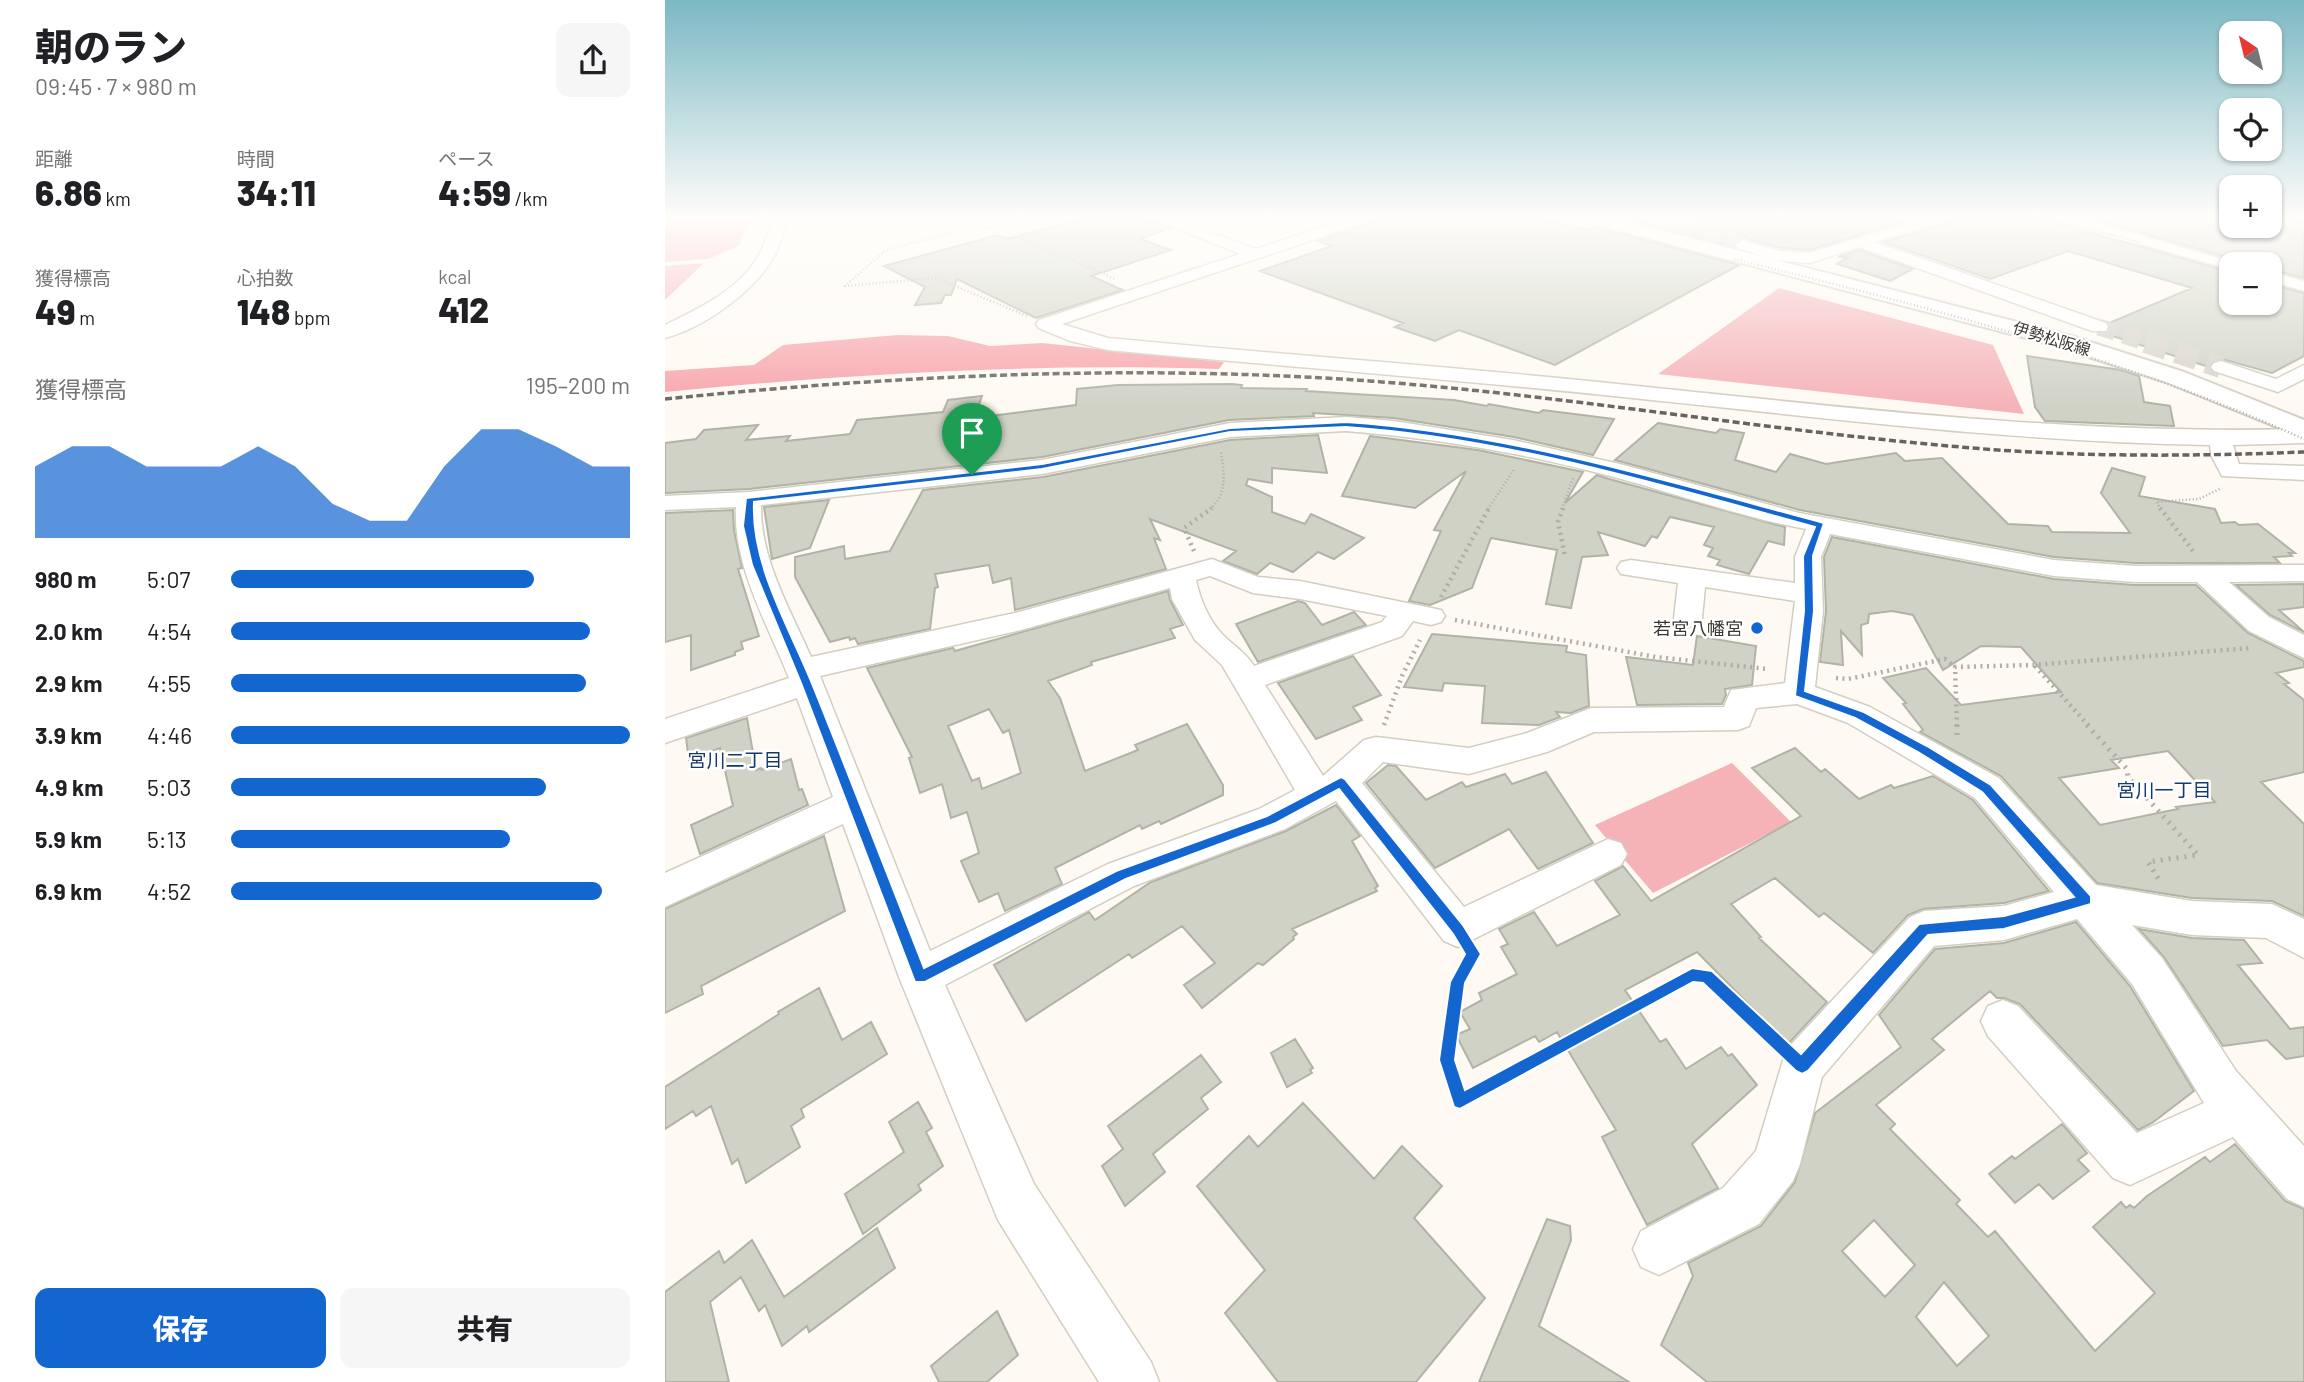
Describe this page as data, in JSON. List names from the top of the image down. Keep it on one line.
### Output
{"streets":{"main road":["伊勢松阪線"]},"districts":["宮川二丁目","宮川一丁目"],"places":["若宮八幡宮"],"north":"top left","page":{"heading":["朝のラン","09:45 · 7 × 980 m"],"map_buttons":["+","−"],"stats":[["距離","6.86 km"],["時間","34:11"],["ペース","4:59 /km"],["獲得標高","49 m"],["心拍数","148 bpm"],["kcal","412"]],"chart":["獲得標高","195–200 m"],"list":[{"name":"980 m","note":"5:07"},{"name":"2.0 km","note":"4:54"},{"name":"2.9 km","note":"4:55"},{"name":"3.9 km","note":"4:46"},{"name":"4.9 km","note":"5:03"},{"name":"5.9 km","note":"5:13"},{"name":"6.9 km","note":"4:52"}],"buttons":["保存","共有"]}}
